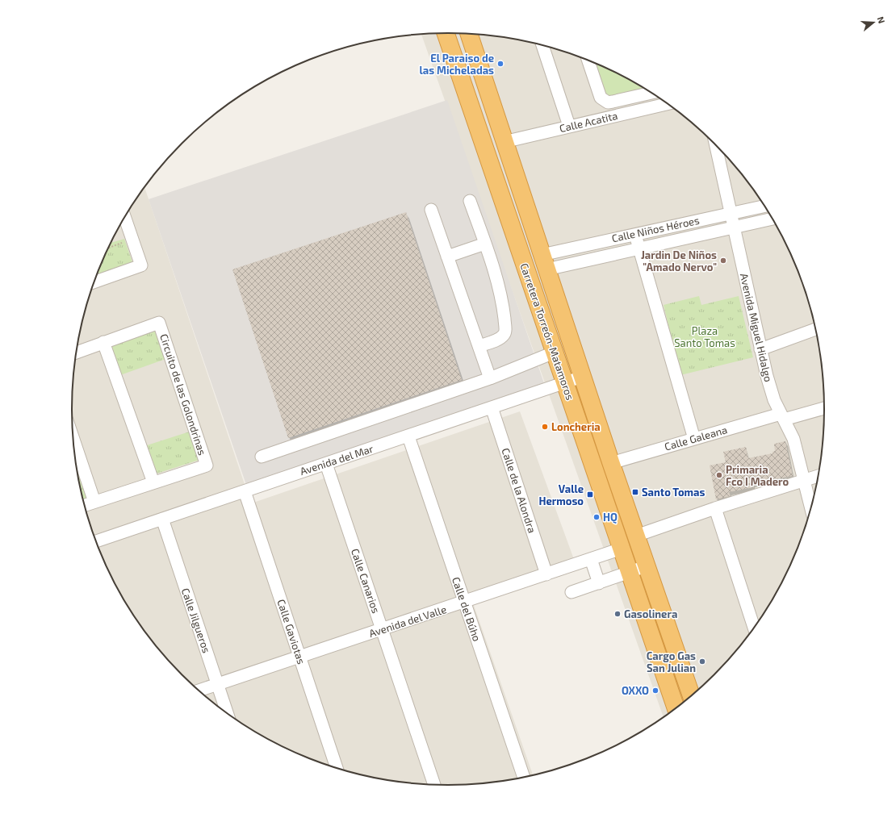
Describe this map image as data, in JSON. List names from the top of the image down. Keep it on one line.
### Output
{"streets":{"highway":["Carretera Torreón-Matamoros"],"street":["Calle Acatita","Calle Niños Héroes","Avenida Miguel Hidalgo","Circuito de las Golondrinas","Calle Galeana","Avenida del Mar","Calle de la Alondra","Calle Canarios","Calle del Búho","Calle Jilgueros","Avenida del Valle","Calle Gaviotas"]},"crossings":[["Calle Niños Héroes","Avenida Miguel Hidalgo"],["Avenida Miguel Hidalgo","Calle Galeana"],["Carretera Torreón-Matamoros","Avenida del Mar"],["Carretera Torreón-Matamoros","Avenida del Valle"],["Avenida del Mar","Calle de la Alondra"],["Avenida del Mar","Calle Canarios"],["Avenida del Mar","Calle del Búho"],["Avenida del Mar","Calle Jilgueros"],["Avenida del Mar","Calle Gaviotas"],["Calle de la Alondra","Avenida del Valle"],["Calle Canarios","Avenida del Valle"],["Calle del Búho","Avenida del Valle"],["Calle Jilgueros","Avenida del Valle"],["Avenida del Valle","Calle Gaviotas"]],"parks":["Plaza Santo Tomas"],"places":{"other":["El Paraiso de las Micheladas","Jardin De Niños \"Amado Nervo\"","Loncheria","Primaria Fco I Madero","HQ","Gasolinera","Cargo Gas San Julian","OXXO"],"transit":["Santo Tomas","Valle Hermoso"]},"north":"right"}
